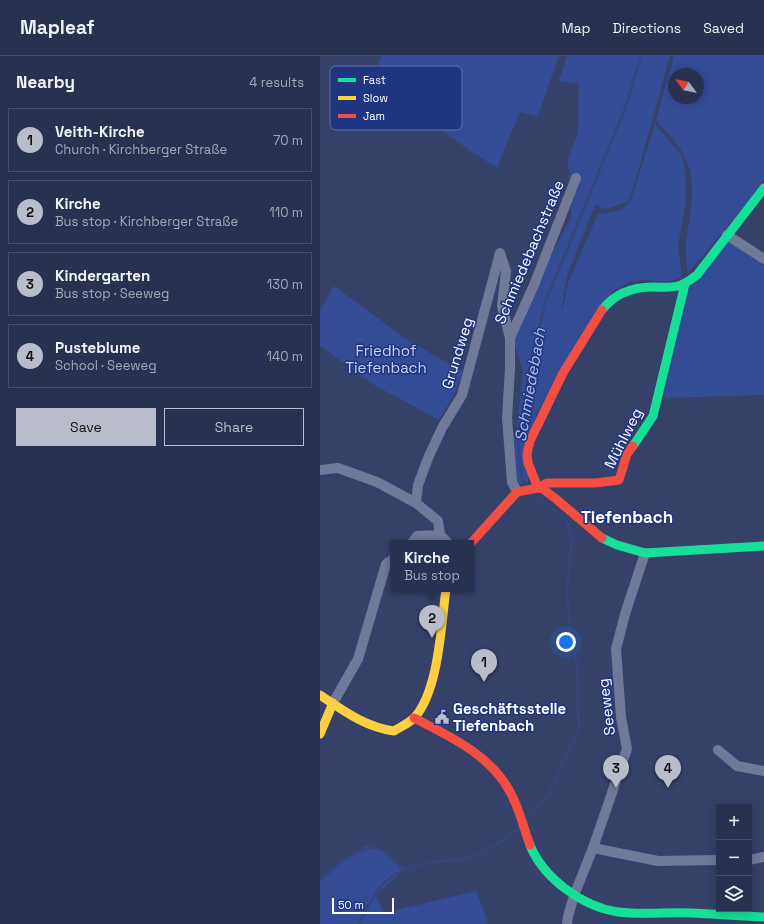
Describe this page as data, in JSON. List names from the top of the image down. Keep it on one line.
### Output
{"streets":{"street":["Schmiedebachstraße","Grundweg","Mühlweg","Seeweg"]},"crossings":[["Schmiedebachstraße","Grundweg"]],"districts":["Tiefenbach"],"water":["Schmiedebach"],"parks":["Friedhof Tiefenbach"],"places":{"public building":["Geschäftsstelle Tiefenbach"]},"legend":["Fast","Slow","Jam"],"scale_bar":"50 m","north":"top left","page":{"header":"Mapleaf","nav":["Map","Directions","Saved"],"heading":["Nearby","4 results"],"list":[{"mark":"1","name":"Veith-Kirche","note":"Church · Kirchberger Straße","value":"70 m"},{"mark":"2","name":"Kirche","note":"Bus stop · Kirchberger Straße","value":"110 m"},{"mark":"3","name":"Kindergarten","note":"Bus stop · Seeweg","value":"130 m"},{"mark":"4","name":"Pusteblume","note":"School · Seeweg","value":"140 m"}],"buttons":["Save","Share"],"popup":["Kirche","Bus stop"],"pins":["2","1","3","4"],"map_buttons":["+","−"],"scale":"50 m"}}
